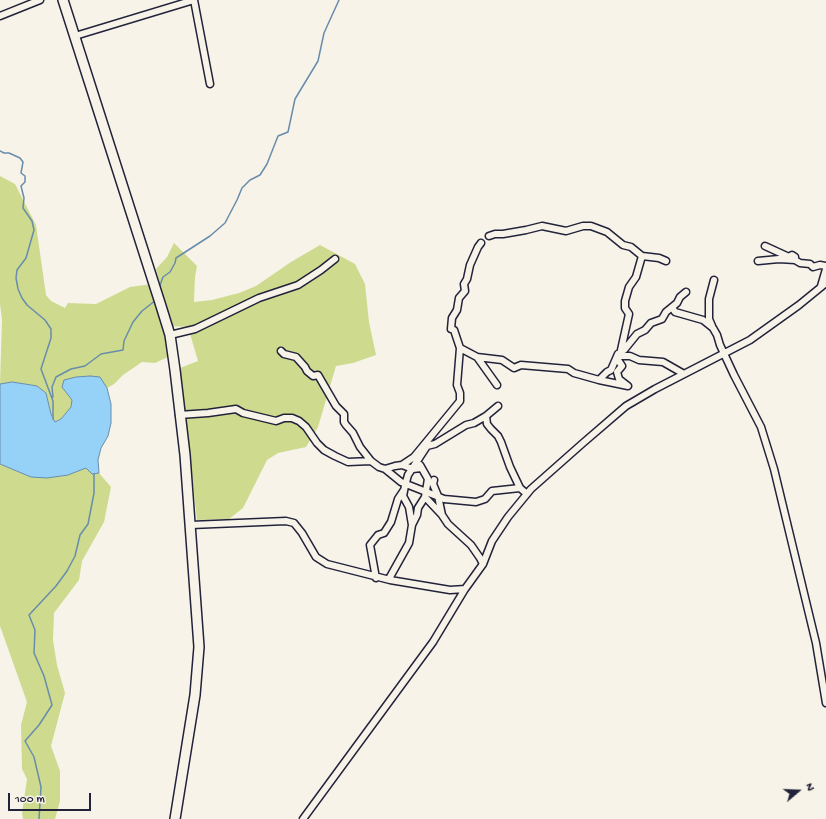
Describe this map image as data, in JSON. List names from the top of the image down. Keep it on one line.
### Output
{"scale_bar":"100 m","north":"right"}
